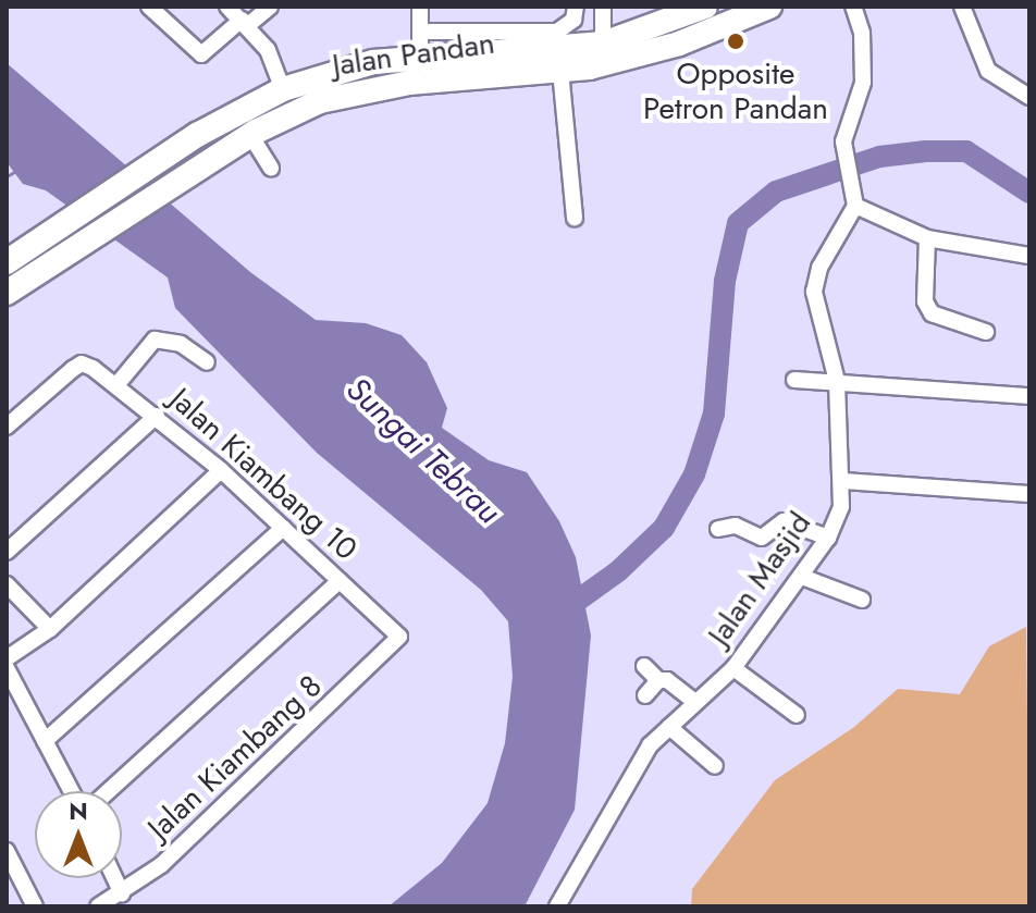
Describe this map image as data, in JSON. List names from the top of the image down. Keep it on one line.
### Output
{"streets":{"highway":["Jalan Pandan"],"street":["Jalan Kiambang 10","Jalan Masjid","Jalan Kiambang 8"]},"crossings":[["Jalan Kiambang 10","Jalan Kiambang 8"]],"water":["Sungai Tebrau"],"places":["Opposite Petron Pandan"],"north":"top"}
